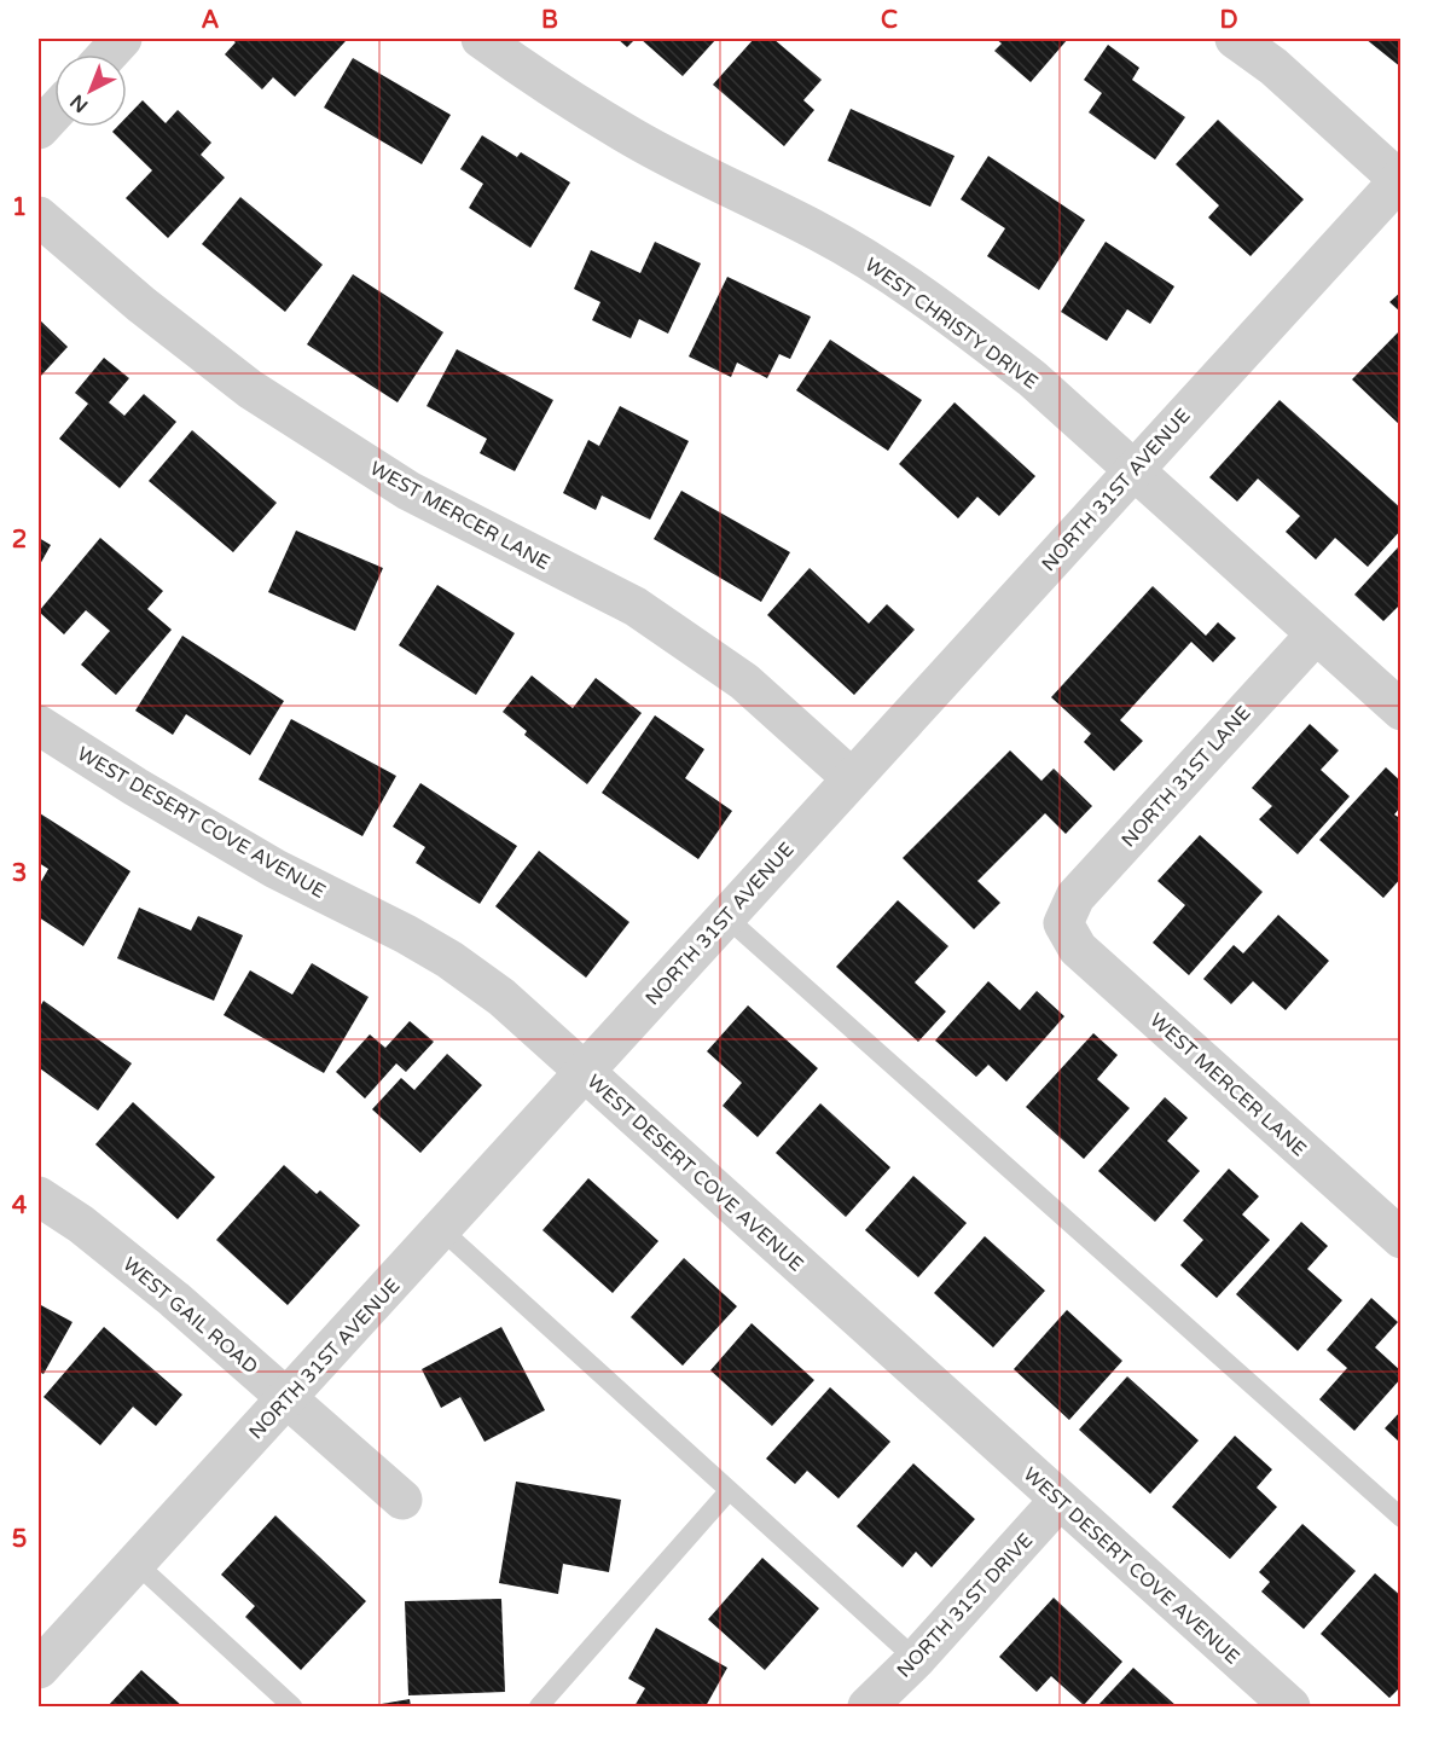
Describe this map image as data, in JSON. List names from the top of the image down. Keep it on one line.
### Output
{"streets":{"street":["WEST CHRISTY DRIVE","NORTH 31ST AVENUE","WEST MERCER LANE","NORTH 31ST LANE","WEST DESERT COVE AVENUE","WEST GAIL ROAD","NORTH 31ST DRIVE"]},"crossings":[["WEST CHRISTY DRIVE","NORTH 31ST AVENUE"],["WEST CHRISTY DRIVE","NORTH 31ST LANE"],["NORTH 31ST AVENUE","WEST MERCER LANE"],["NORTH 31ST AVENUE","WEST DESERT COVE AVENUE"],["NORTH 31ST AVENUE","WEST GAIL ROAD"],["WEST MERCER LANE","NORTH 31ST LANE"],["WEST DESERT COVE AVENUE","NORTH 31ST DRIVE"]],"north":"bottom left","grid":{"columns":["A","B","C","D"],"rows":["1","2","3","4","5"]}}
